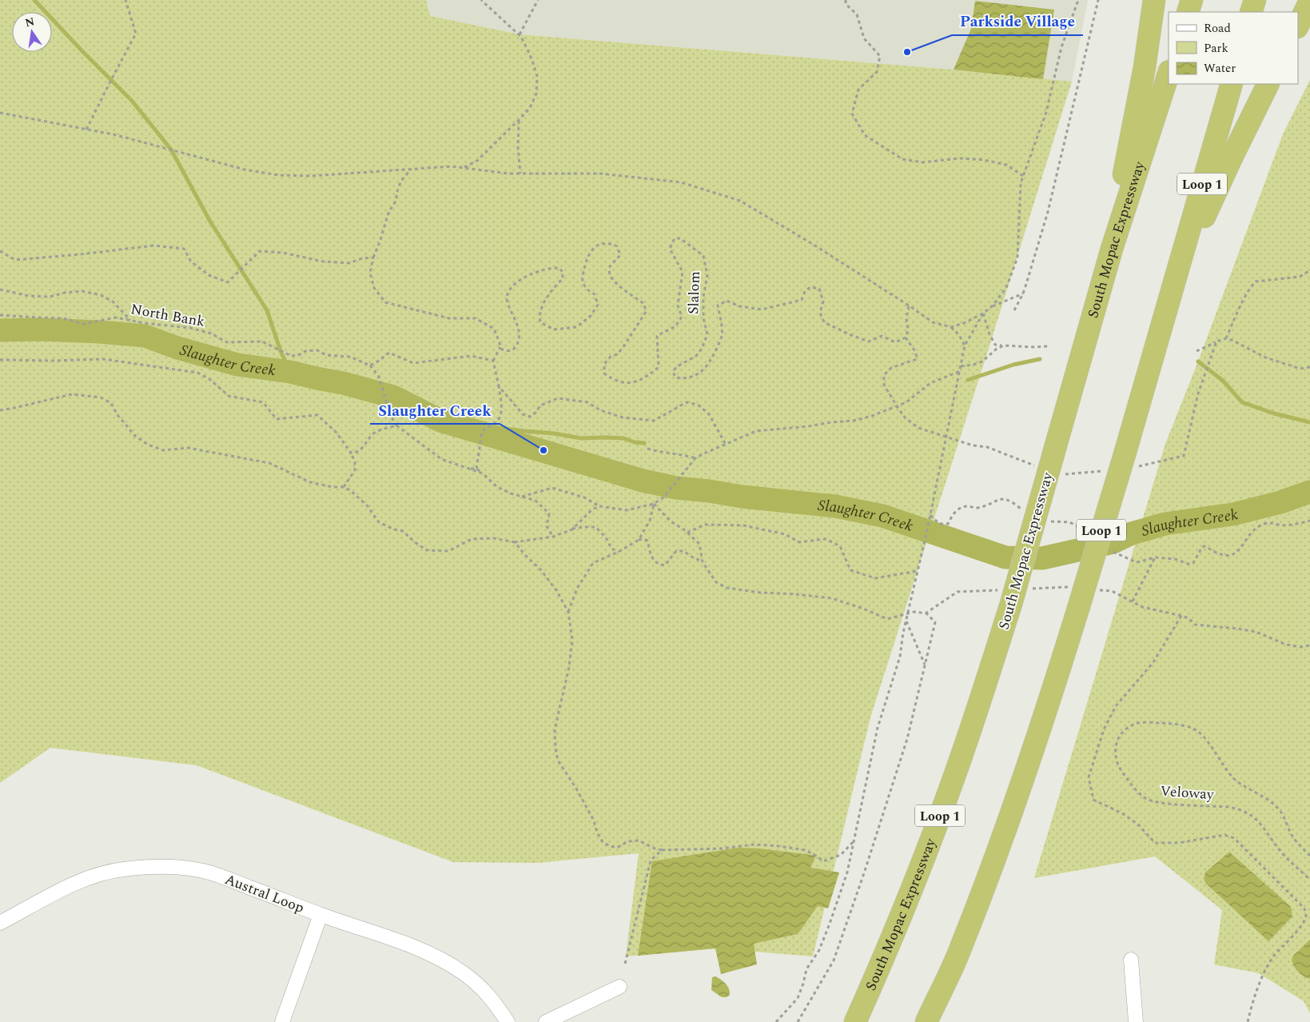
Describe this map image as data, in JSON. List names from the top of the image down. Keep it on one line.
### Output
{"streets":{"highway":["Loop 1","South Mopac Expressway"],"street":["Austral Loop"],"path":["Slalom","North Bank","Veloway"]},"water":["Slaughter Creek"],"places":["Parkside Village","Slaughter Creek"],"legend":["Road","Park","Water"],"north":"top"}
